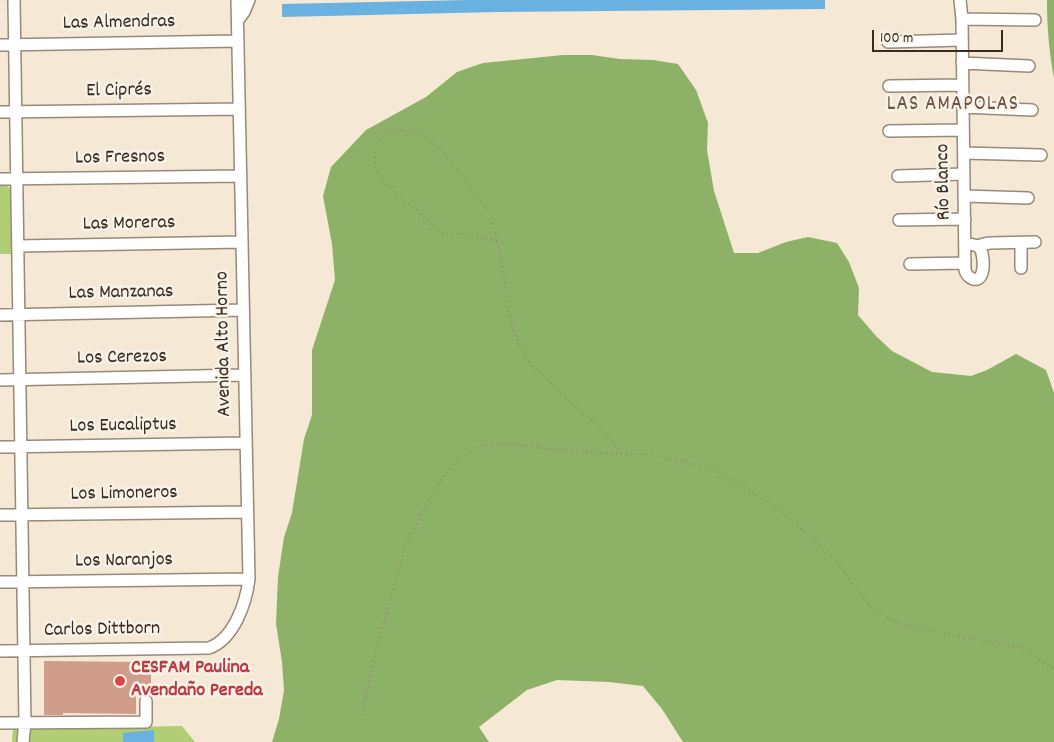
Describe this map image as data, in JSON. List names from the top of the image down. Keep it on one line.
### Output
{"streets":{"street":["Las Almendras","El Ciprés","Los Fresnos","Río Blanco","Las Moreras","Las Manzanas","Avenida Alto Horno","Los Cerezos","Los Eucaliptus","Los Limoneros","Los Naranjos","Carlos Dittborn"]},"crossings":[["Las Almendras","Avenida Alto Horno"],["El Ciprés","Avenida Alto Horno"],["Los Fresnos","Avenida Alto Horno"],["Las Moreras","Avenida Alto Horno"],["Las Manzanas","Avenida Alto Horno"],["Avenida Alto Horno","Los Cerezos"],["Avenida Alto Horno","Los Eucaliptus"],["Avenida Alto Horno","Los Limoneros"],["Avenida Alto Horno","Los Naranjos"],["Avenida Alto Horno","Carlos Dittborn"]],"districts":["LAS AMAPOLAS"],"places":["CESFAM Paulina Avendaño Pereda"],"scale_bar":"100 m"}
